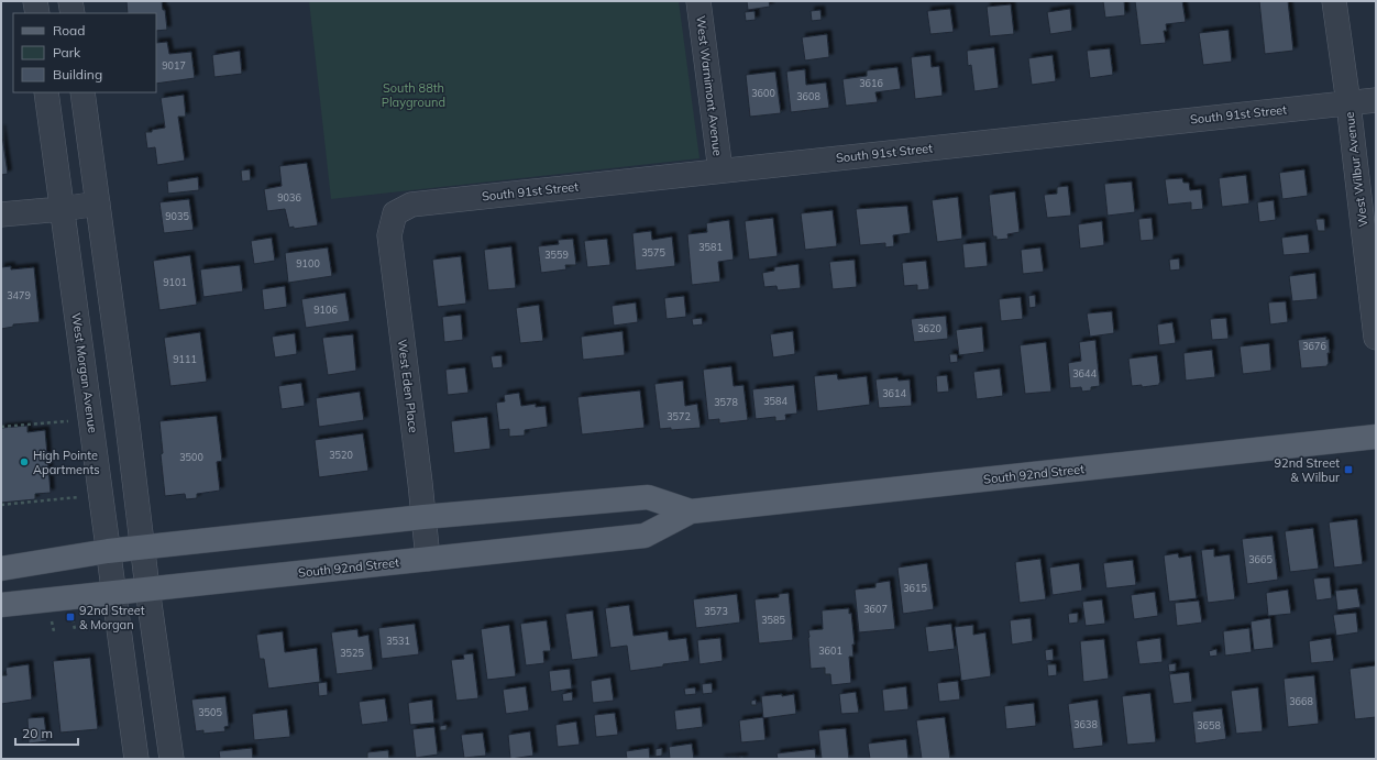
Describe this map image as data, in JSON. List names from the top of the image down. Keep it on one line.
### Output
{"streets":{"main road":["South 92nd Street"],"street":["West Warnimont Avenue","South 91st Street","West Wilbur Avenue","West Morgan Avenue","West Eden Place"]},"crossings":[["West Warnimont Avenue","South 91st Street"],["South 91st Street","West Wilbur Avenue"],["South 91st Street","West Eden Place"],["West Morgan Avenue","South 92nd Street"],["West Eden Place","South 92nd Street"]],"parks":["South 88th Playground"],"places":{"other":["High Pointe Apartments"],"transit":["92nd Street & Wilbur","92nd Street & Morgan"]},"house_numbers":["9017","3616","3600","3608","9036","9035","3581","3575","3559","9100","9101","3479","9106","3620","3676","9111","3644","3614","3584","3578","3572","3520","3500","3665","3615","3607","3573","3585","3531","3601","3525","3668","3505","3638","3658"],"legend":["Road","Park","Building"],"scale_bar":"20 m"}
